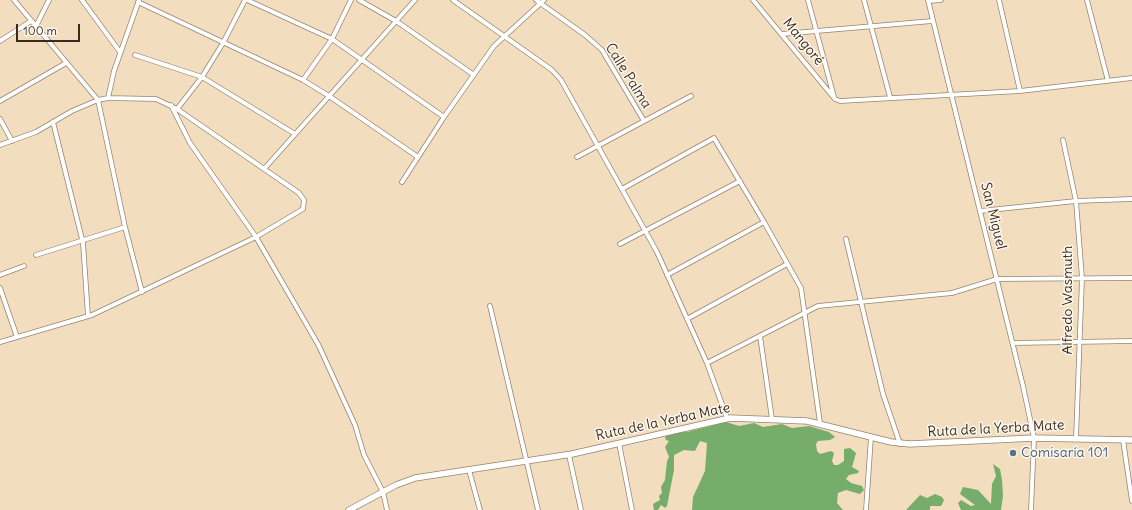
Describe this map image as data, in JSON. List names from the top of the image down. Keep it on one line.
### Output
{"streets":{"main road":["Ruta de la Yerba Mate"],"street":["Mangoré","Calle Palma","San Miguel","Alfredo Wasmuth"]},"crossings":[["San Miguel","Ruta de la Yerba Mate"],["Alfredo Wasmuth","Ruta de la Yerba Mate"]],"places":["Comisaría 101"],"scale_bar":"100 m"}
